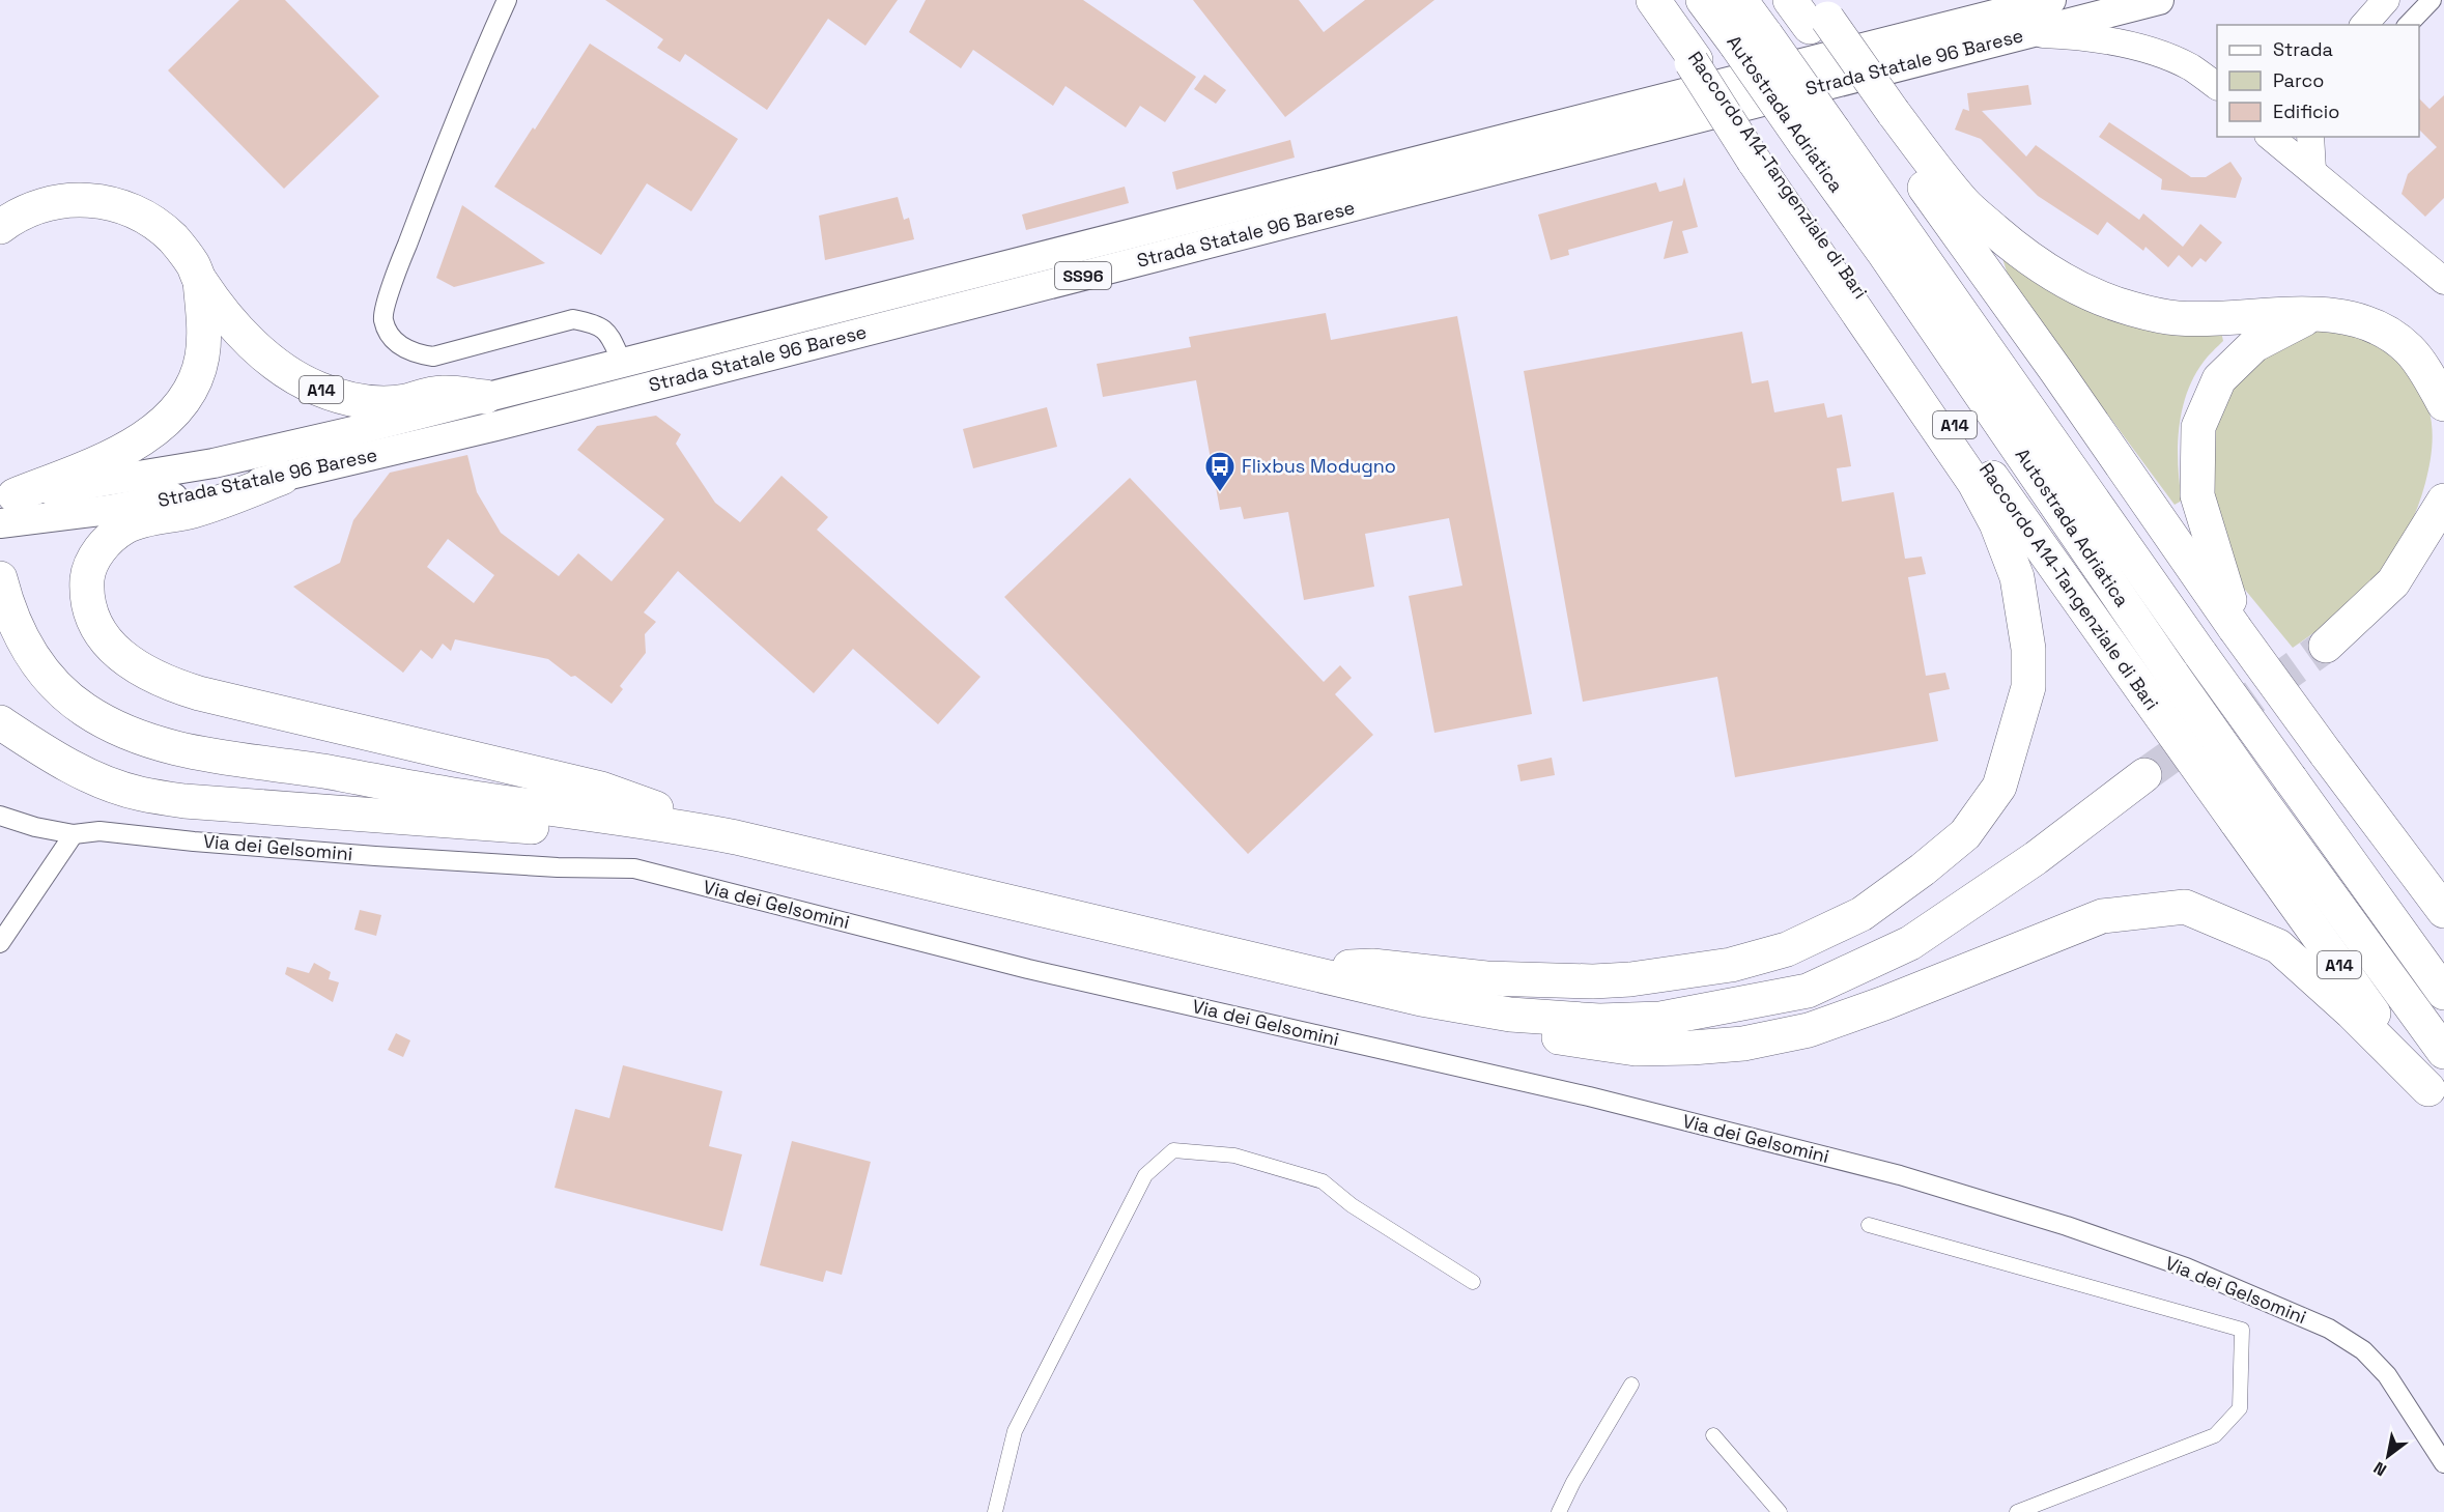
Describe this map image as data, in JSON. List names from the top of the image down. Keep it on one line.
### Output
{"streets":{"highway":["Autostrada Adriatica","Raccordo A14-Tangenziale di Bari","A14"],"main road":["Strada Statale 96 Barese","SS96"],"street":["Via dei Gelsomini"]},"crossings":[["Strada Statale 96 Barese","A14"],["Autostrada Adriatica","Raccordo A14-Tangenziale di Bari"],["Autostrada Adriatica","A14"]],"places":{"bus stop":["Flixbus Modugno"]},"legend":["Strada","Parco","Edificio"],"north":"bottom left"}
